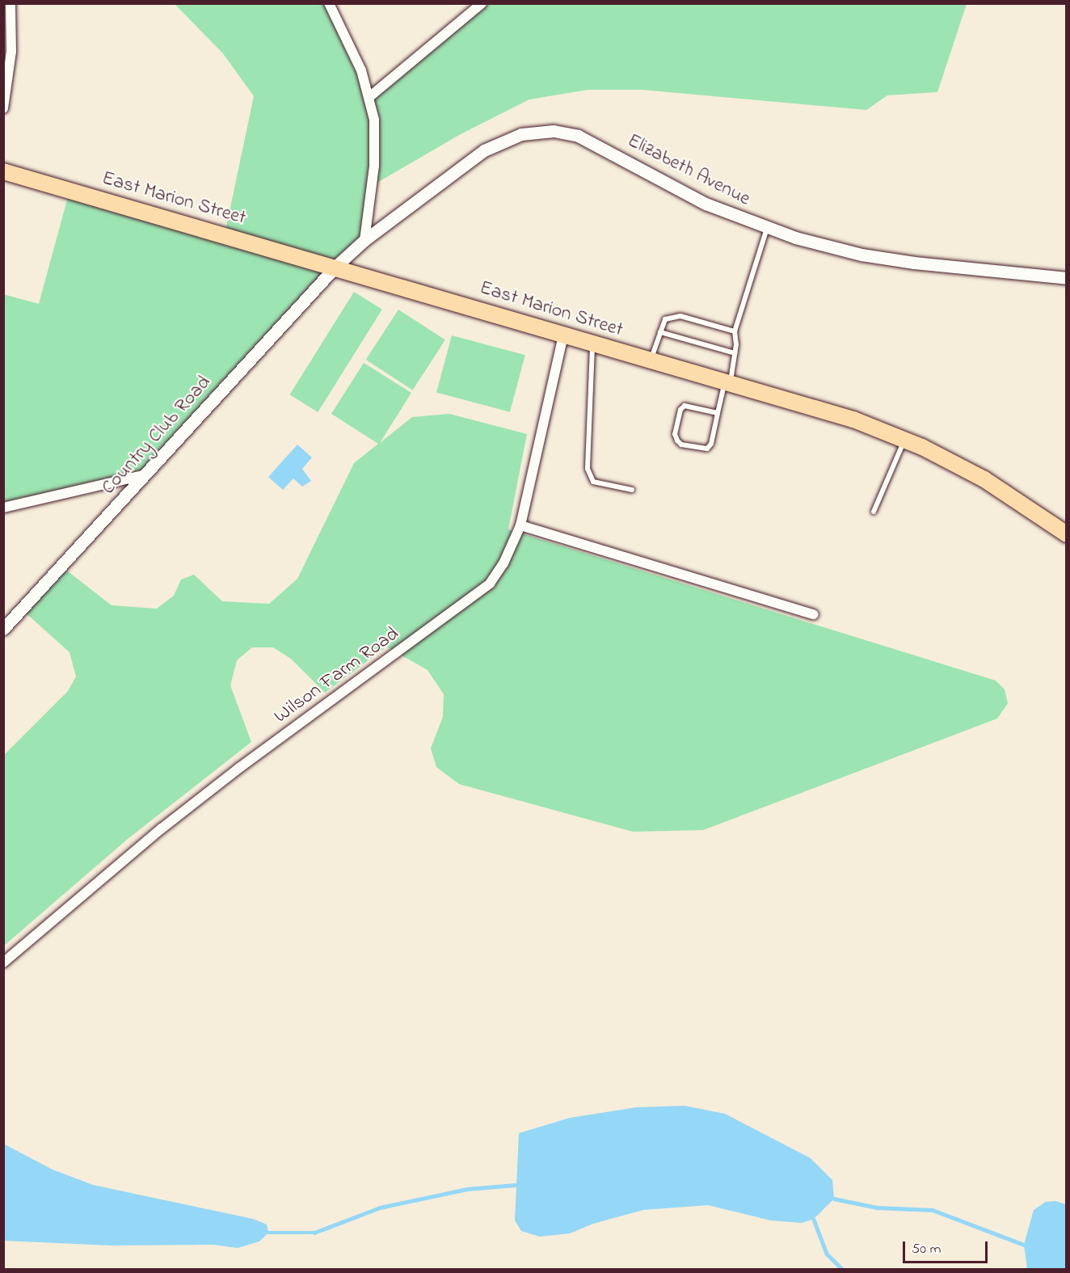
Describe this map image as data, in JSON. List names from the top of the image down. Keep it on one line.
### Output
{"streets":{"main road":["East Marion Street"],"street":["Elizabeth Avenue","Country Club Road","Wilson Farm Road"]},"crossings":[["Elizabeth Avenue","East Marion Street"],["Elizabeth Avenue","Country Club Road"],["East Marion Street","Country Club Road"],["East Marion Street","Wilson Farm Road"]],"scale_bar":"50 m"}
